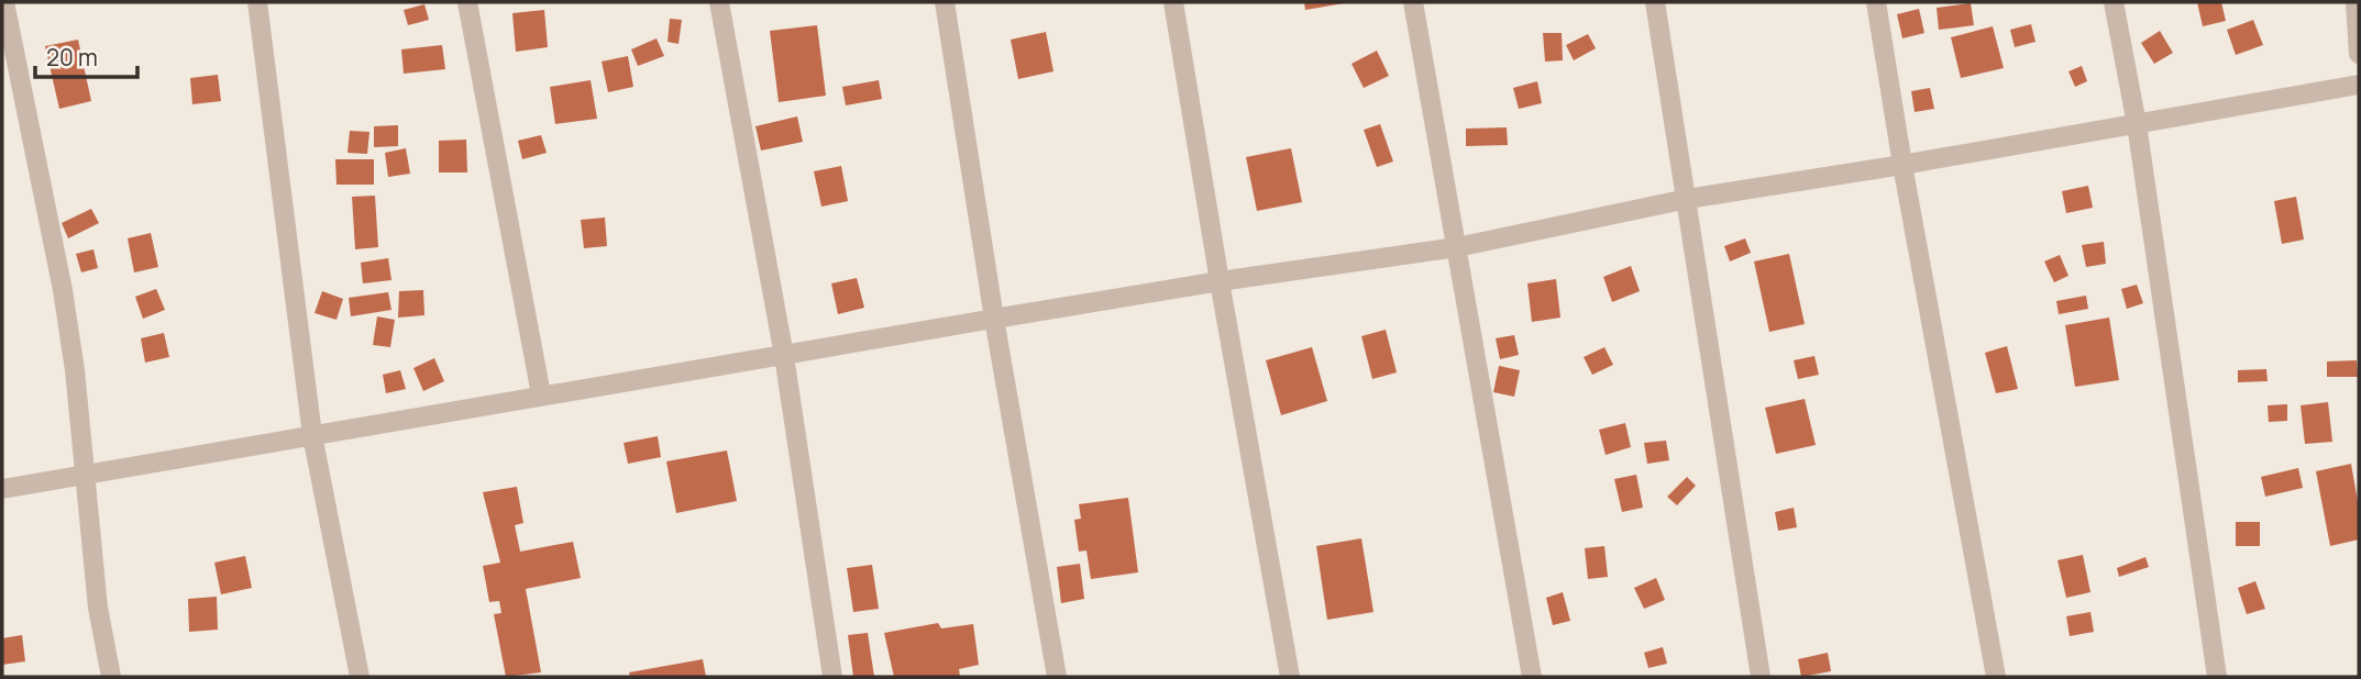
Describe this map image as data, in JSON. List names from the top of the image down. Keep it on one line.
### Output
{"scale_bar":"20 m"}
